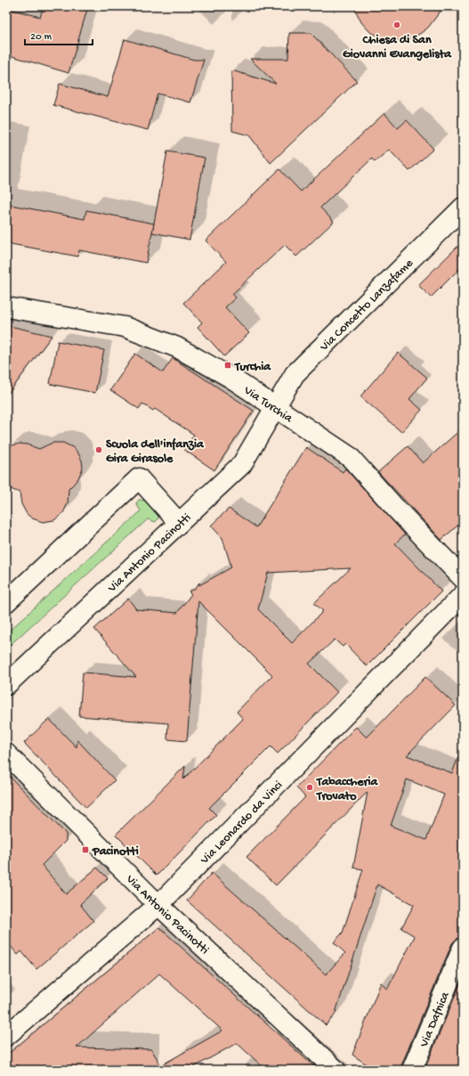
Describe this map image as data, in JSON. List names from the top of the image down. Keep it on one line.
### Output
{"streets":{"street":["Via Concetto Lanzafame","Via Turchia","Via Antonio Pacinotti","Via Leonardo da Vinci","Via Dafnica"]},"crossings":[["Via Concetto Lanzafame","Via Turchia"],["Via Concetto Lanzafame","Via Antonio Pacinotti"],["Via Turchia","Via Antonio Pacinotti"],["Via Antonio Pacinotti","Via Leonardo da Vinci"]],"places":{"other":["Chiesa di San Giovanni Evangelista","Scuola dell'infanzia Gira Girasole","Tabaccheria Trovato"],"transit":["Turchia","Pacinotti"]},"scale_bar":"20 m"}
